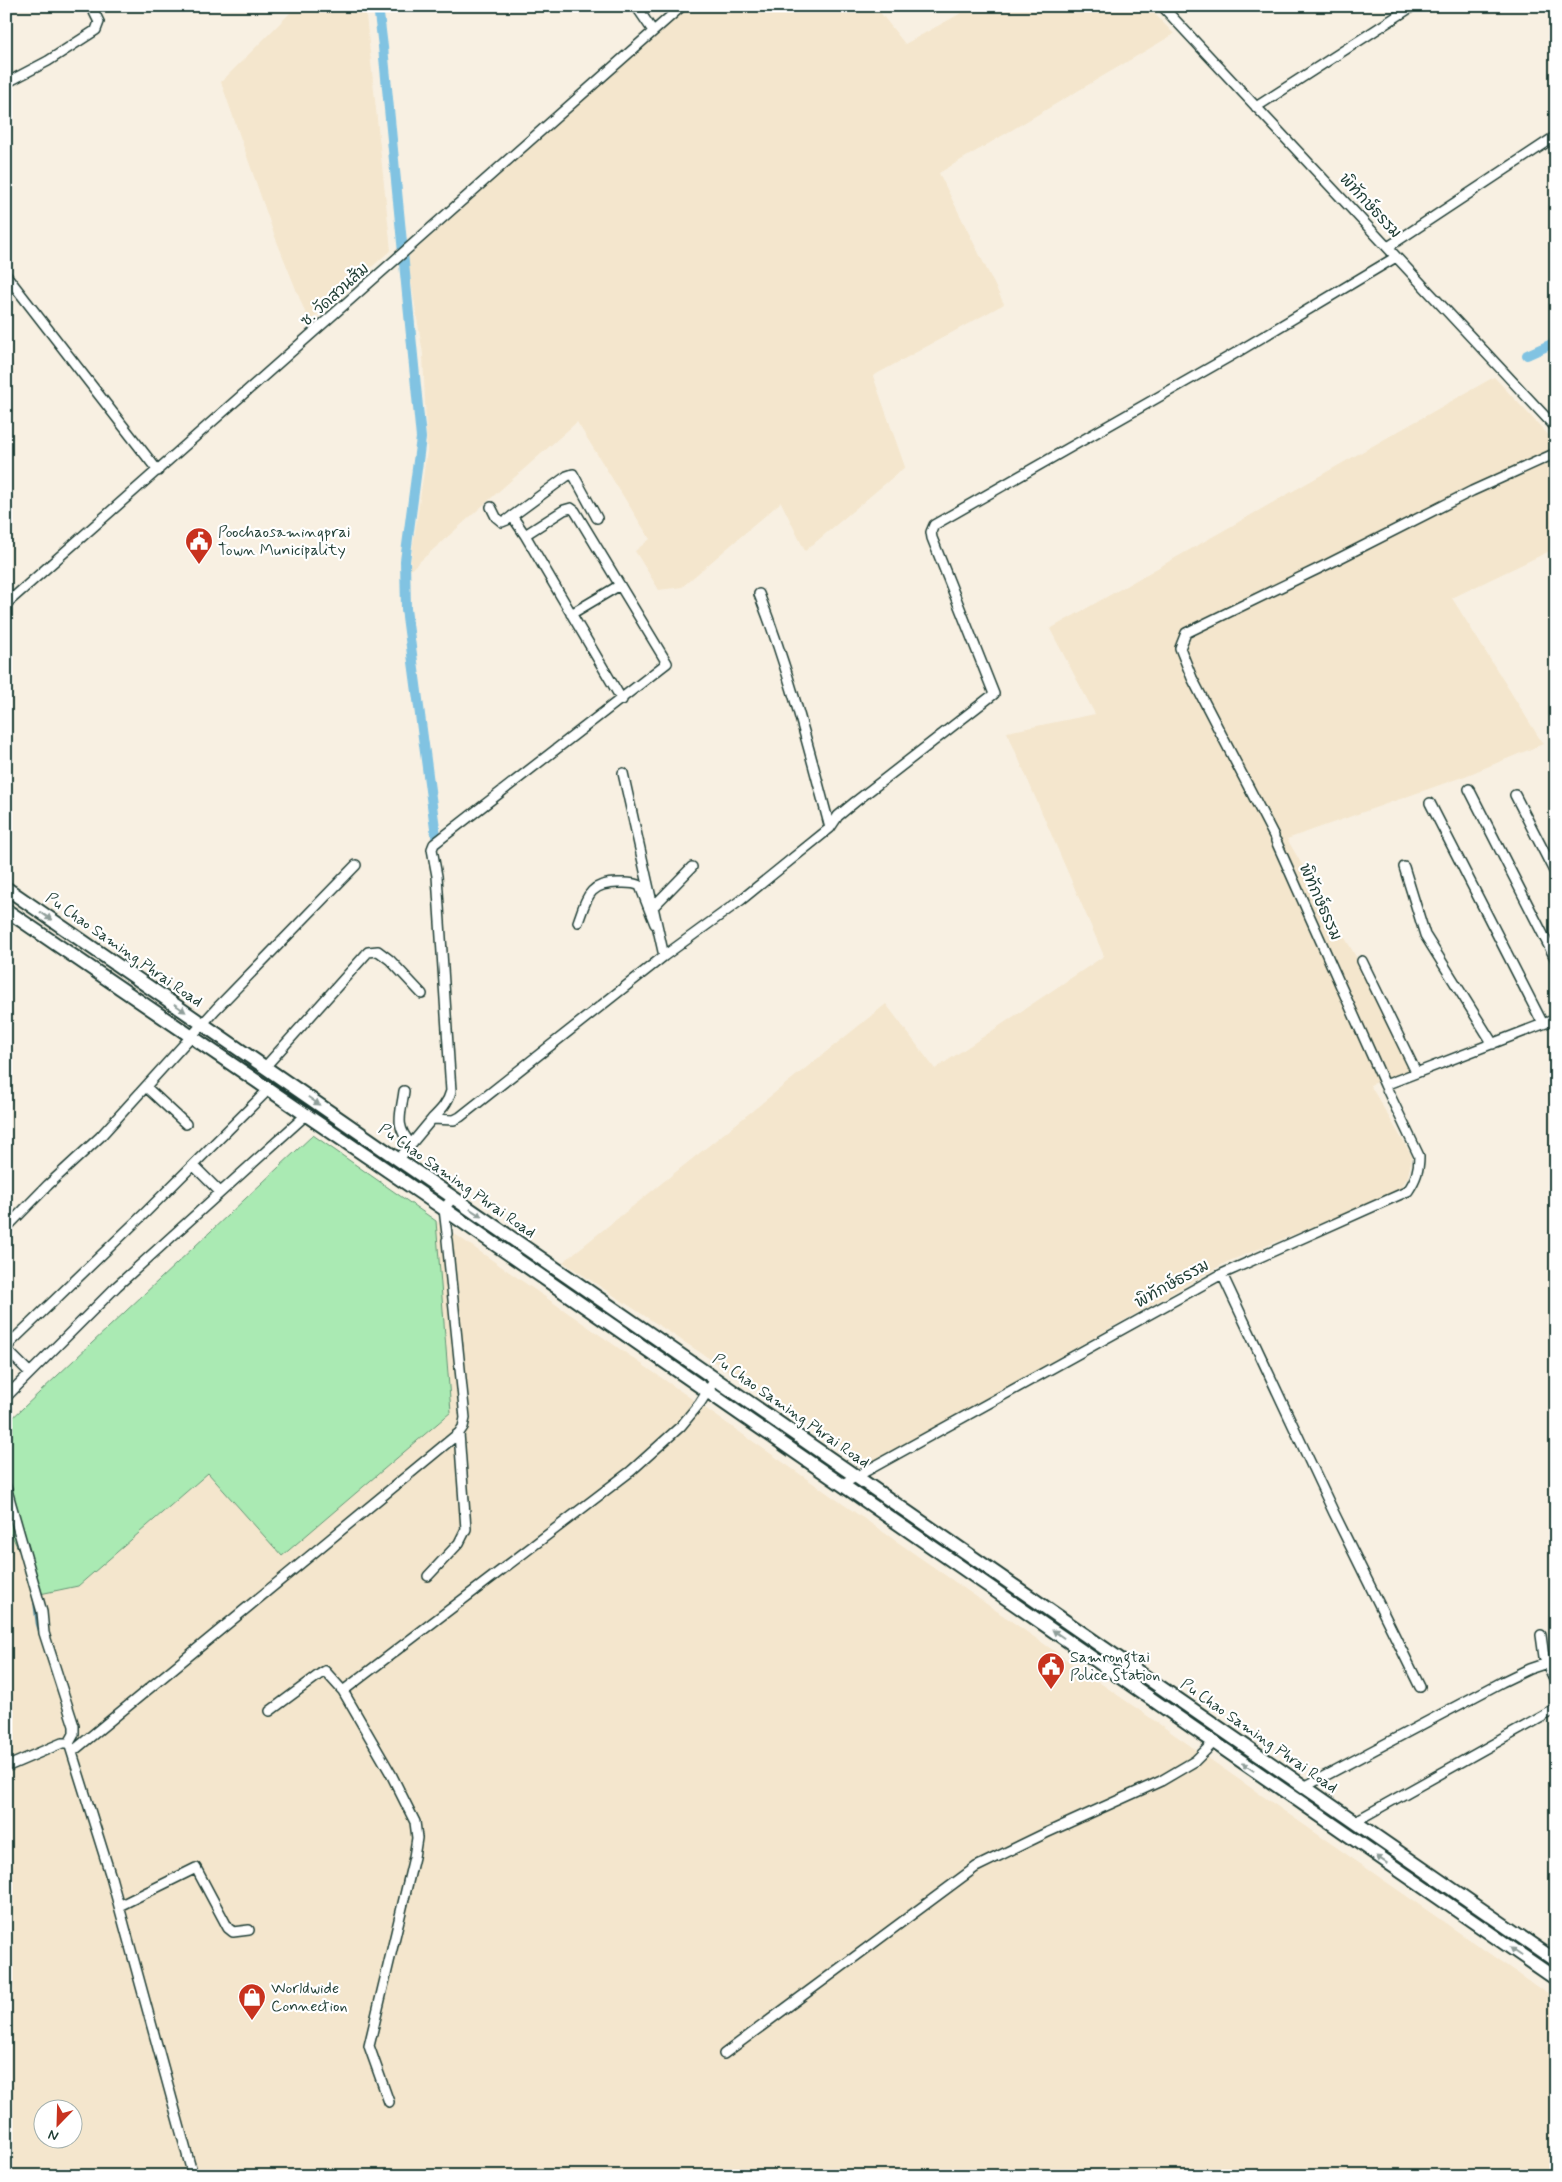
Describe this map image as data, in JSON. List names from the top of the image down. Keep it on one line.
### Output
{"streets":{"main road":["Pu Chao Saming Phrai Road"],"street":["พิทักษ์ธรรม","ซ. วัดสวนส้ม"]},"crossings":[["พิทักษ์ธรรม","Pu Chao Saming Phrai Road"]],"places":{"public building":["Poochaosamingprai Town Municipality","Samrongtai Police Station"],"shop":["Worldwide Connection"]},"north":"bottom left"}
